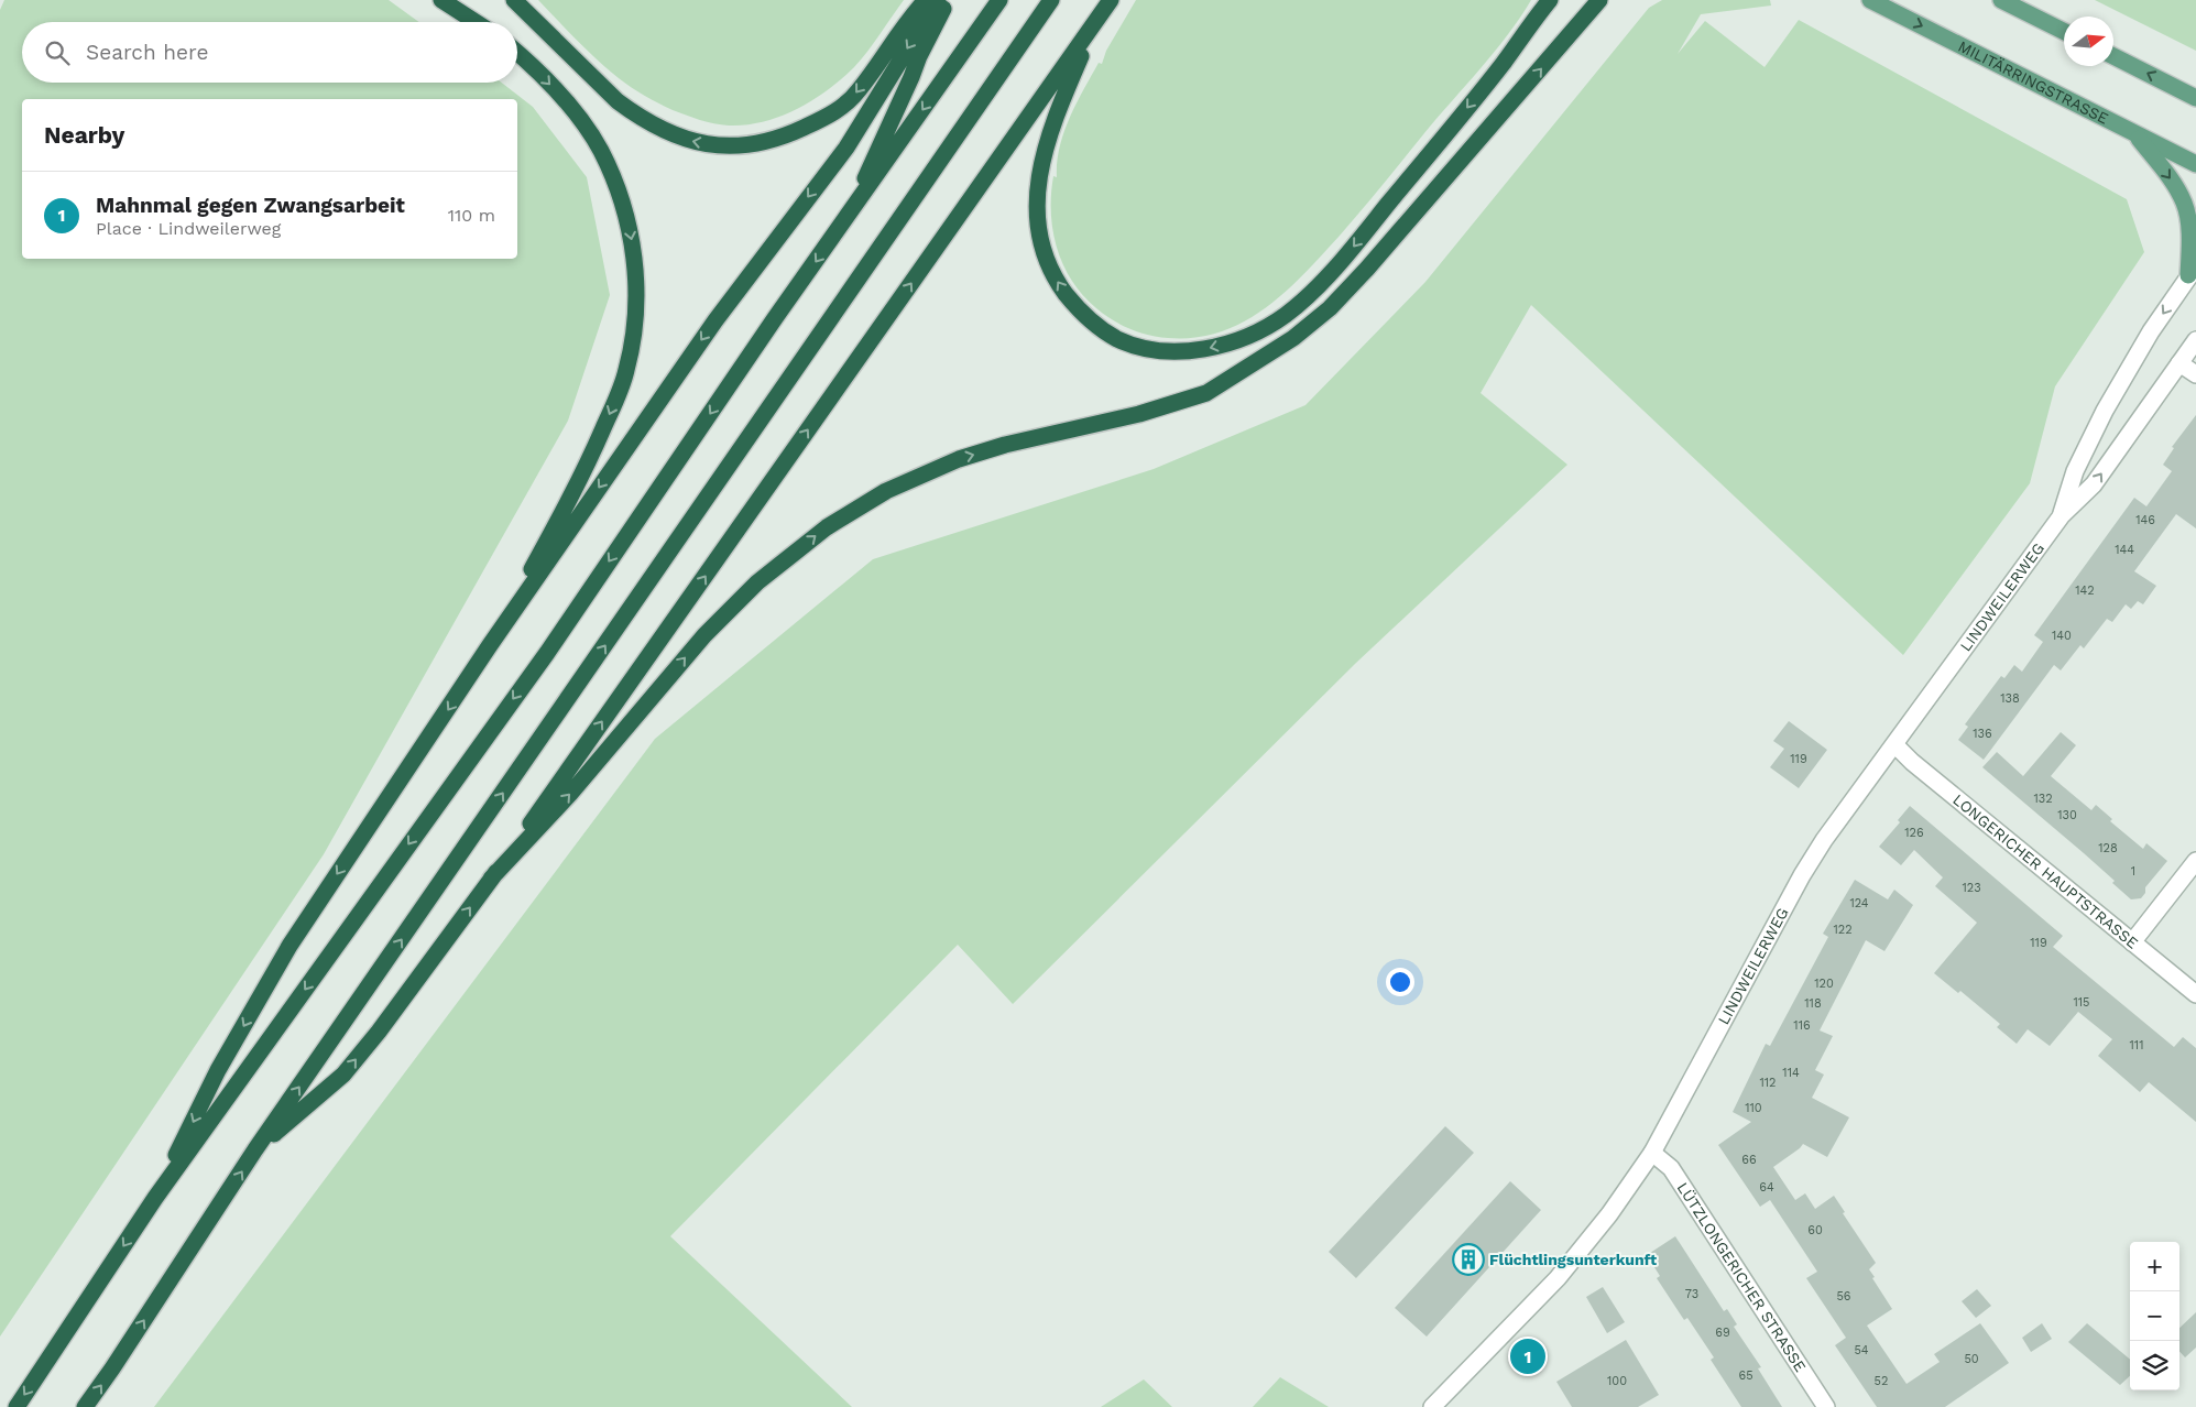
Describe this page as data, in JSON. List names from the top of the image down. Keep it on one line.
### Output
{"streets":{"main road":["MILITÄRRINGSTRASSE"],"street":["LINDWEILERWEG","LONGERICHER HAUPTSTRASSE","LÜTZLONGERICHER STRASSE"]},"crossings":[["LINDWEILERWEG","LONGERICHER HAUPTSTRASSE"],["LINDWEILERWEG","LÜTZLONGERICHER STRASSE"]],"places":{"building":["Flüchtlingsunterkunft"]},"house_numbers":["146","144","142","140","138","136","119","132","130","126","128","1","123","124","122","119","120","115","118","116","111","114","112","110","66","64","60","73","56","69","54","50","65","100","52"],"north":"right","page":{"search":"Search here","heading":"Nearby","list":[{"mark":"1","name":"Mahnmal gegen Zwangsarbeit","note":"Place · Lindweilerweg","value":"110 m"}],"map_buttons":["+","−"],"pins":"1"}}
